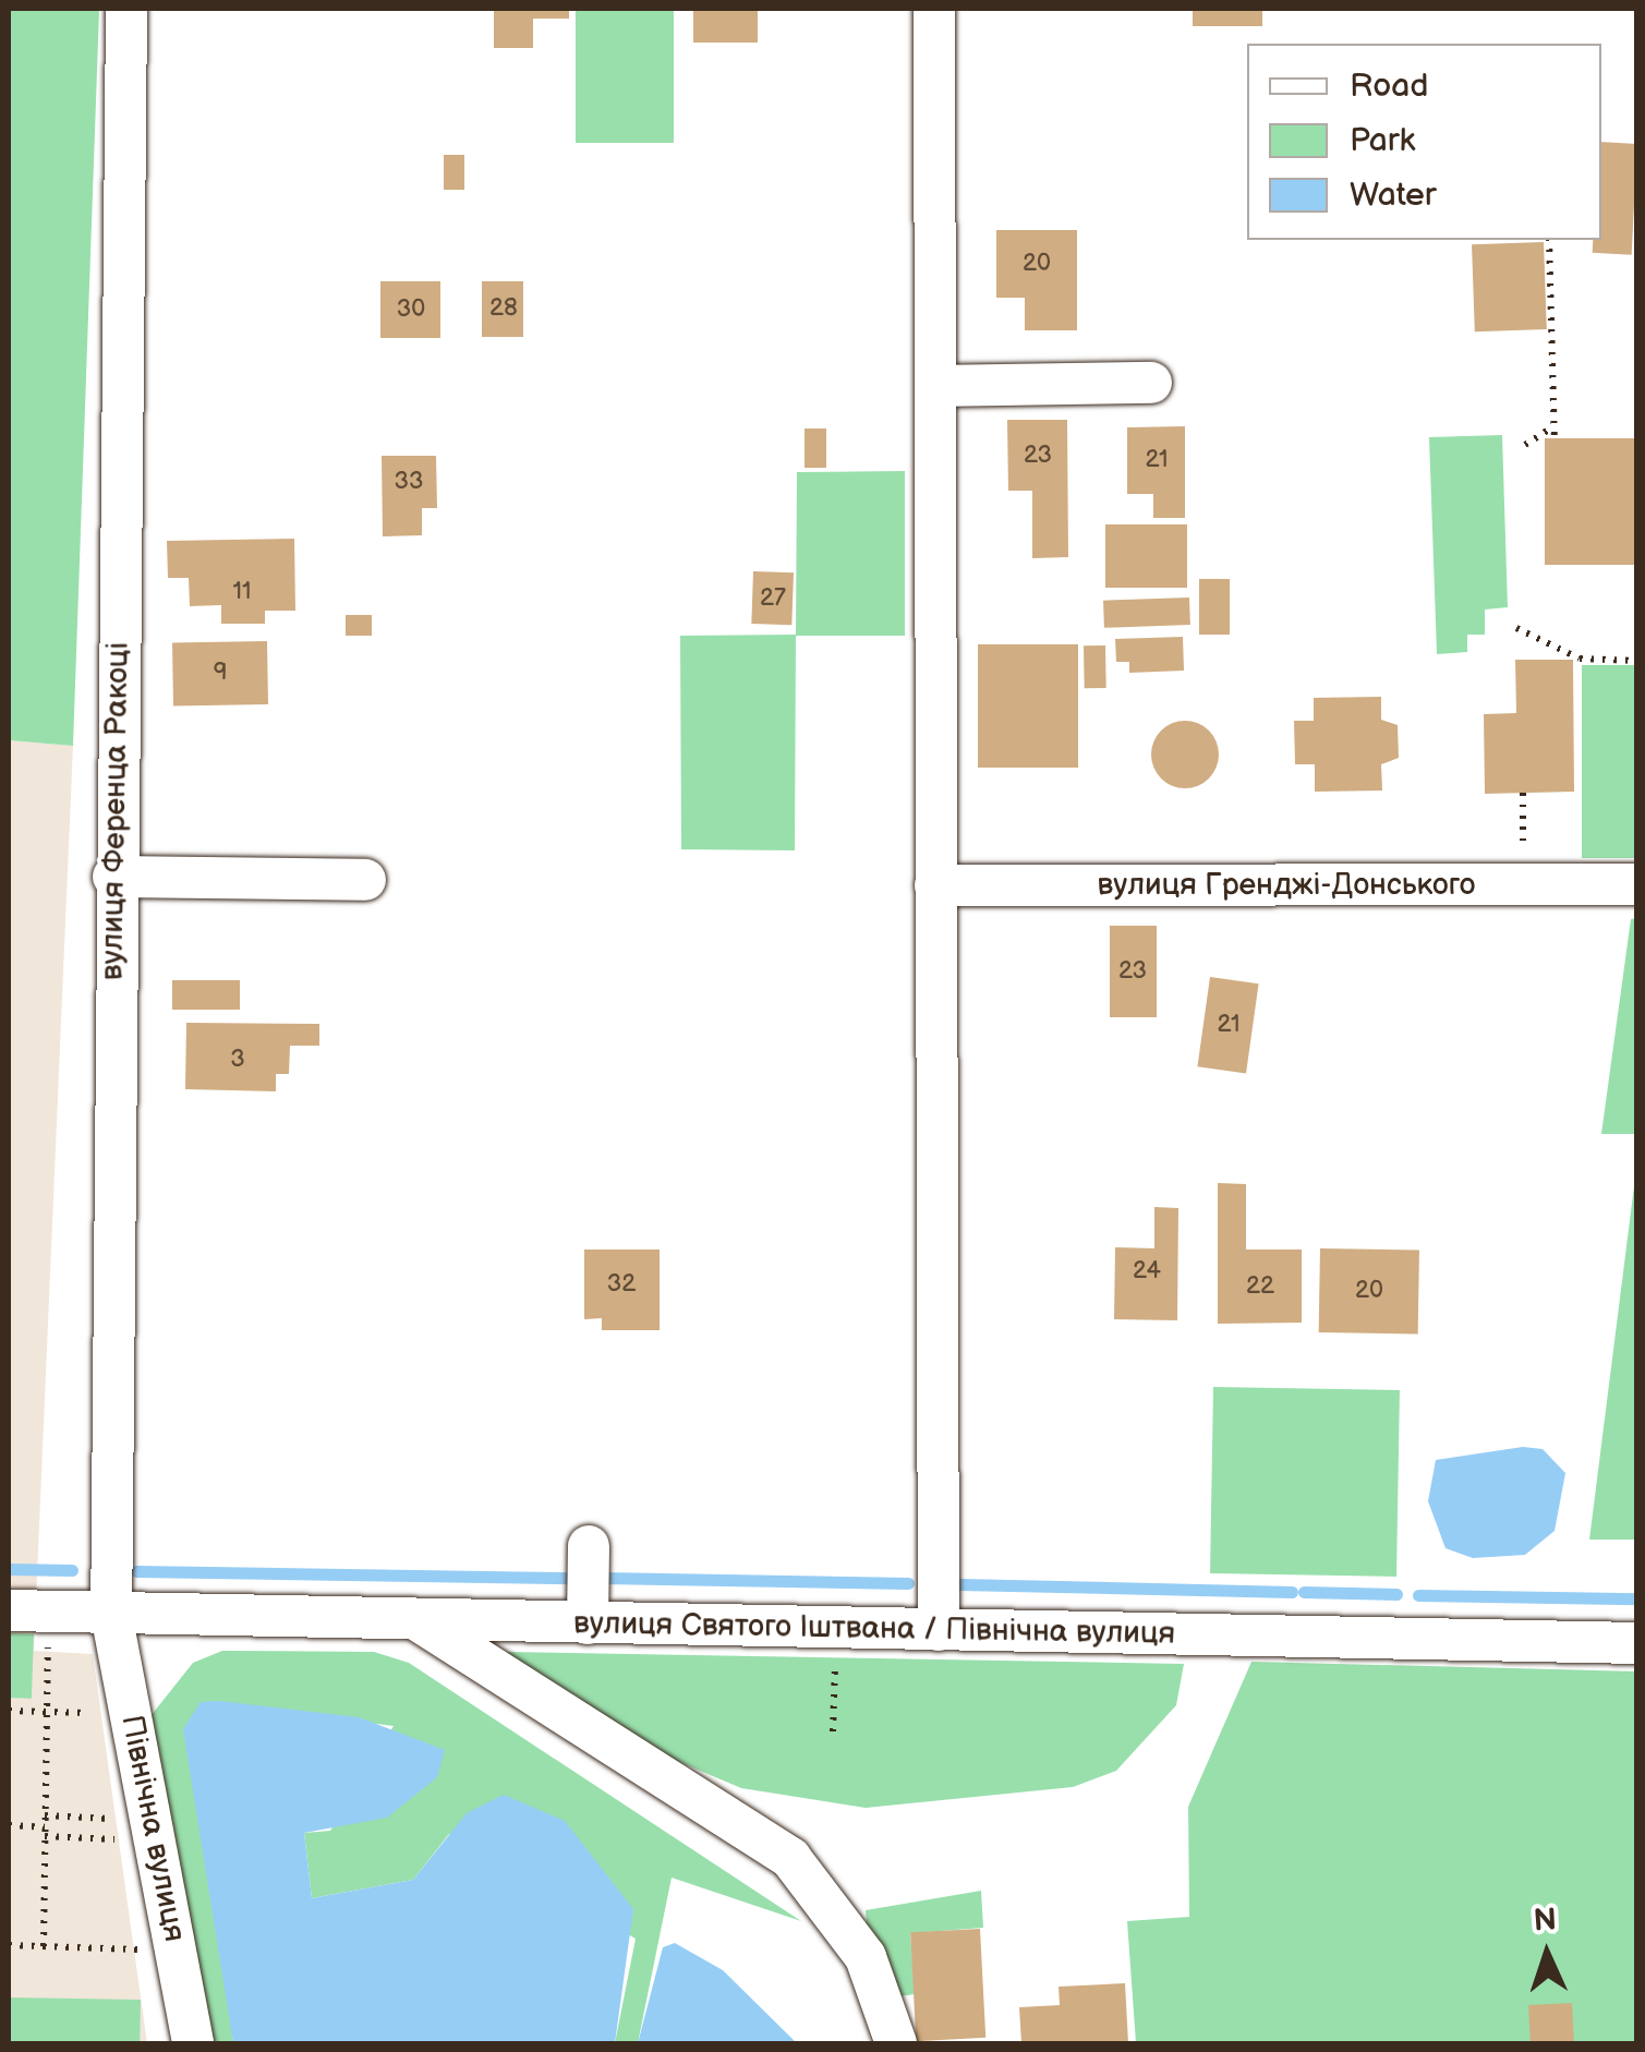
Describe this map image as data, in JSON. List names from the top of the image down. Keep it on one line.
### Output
{"streets":{"street":["вулиця Ференца Ракоці","вулиця Гренджі-Донського","вулиця Святого Іштвана / Північна вулиця","Північна вулиця"]},"crossings":[["вулиця Ференца Ракоці","вулиця Святого Іштвана / Північна вулиця"],["вулиця Ференца Ракоці","Північна вулиця"],["вулиця Святого Іштвана / Північна вулиця","Північна вулиця"]],"house_numbers":["20","28","30","23","21","33","11","27","9","23","21","3","24","32","22","20"],"legend":["Road","Park","Water"],"north":"top"}
